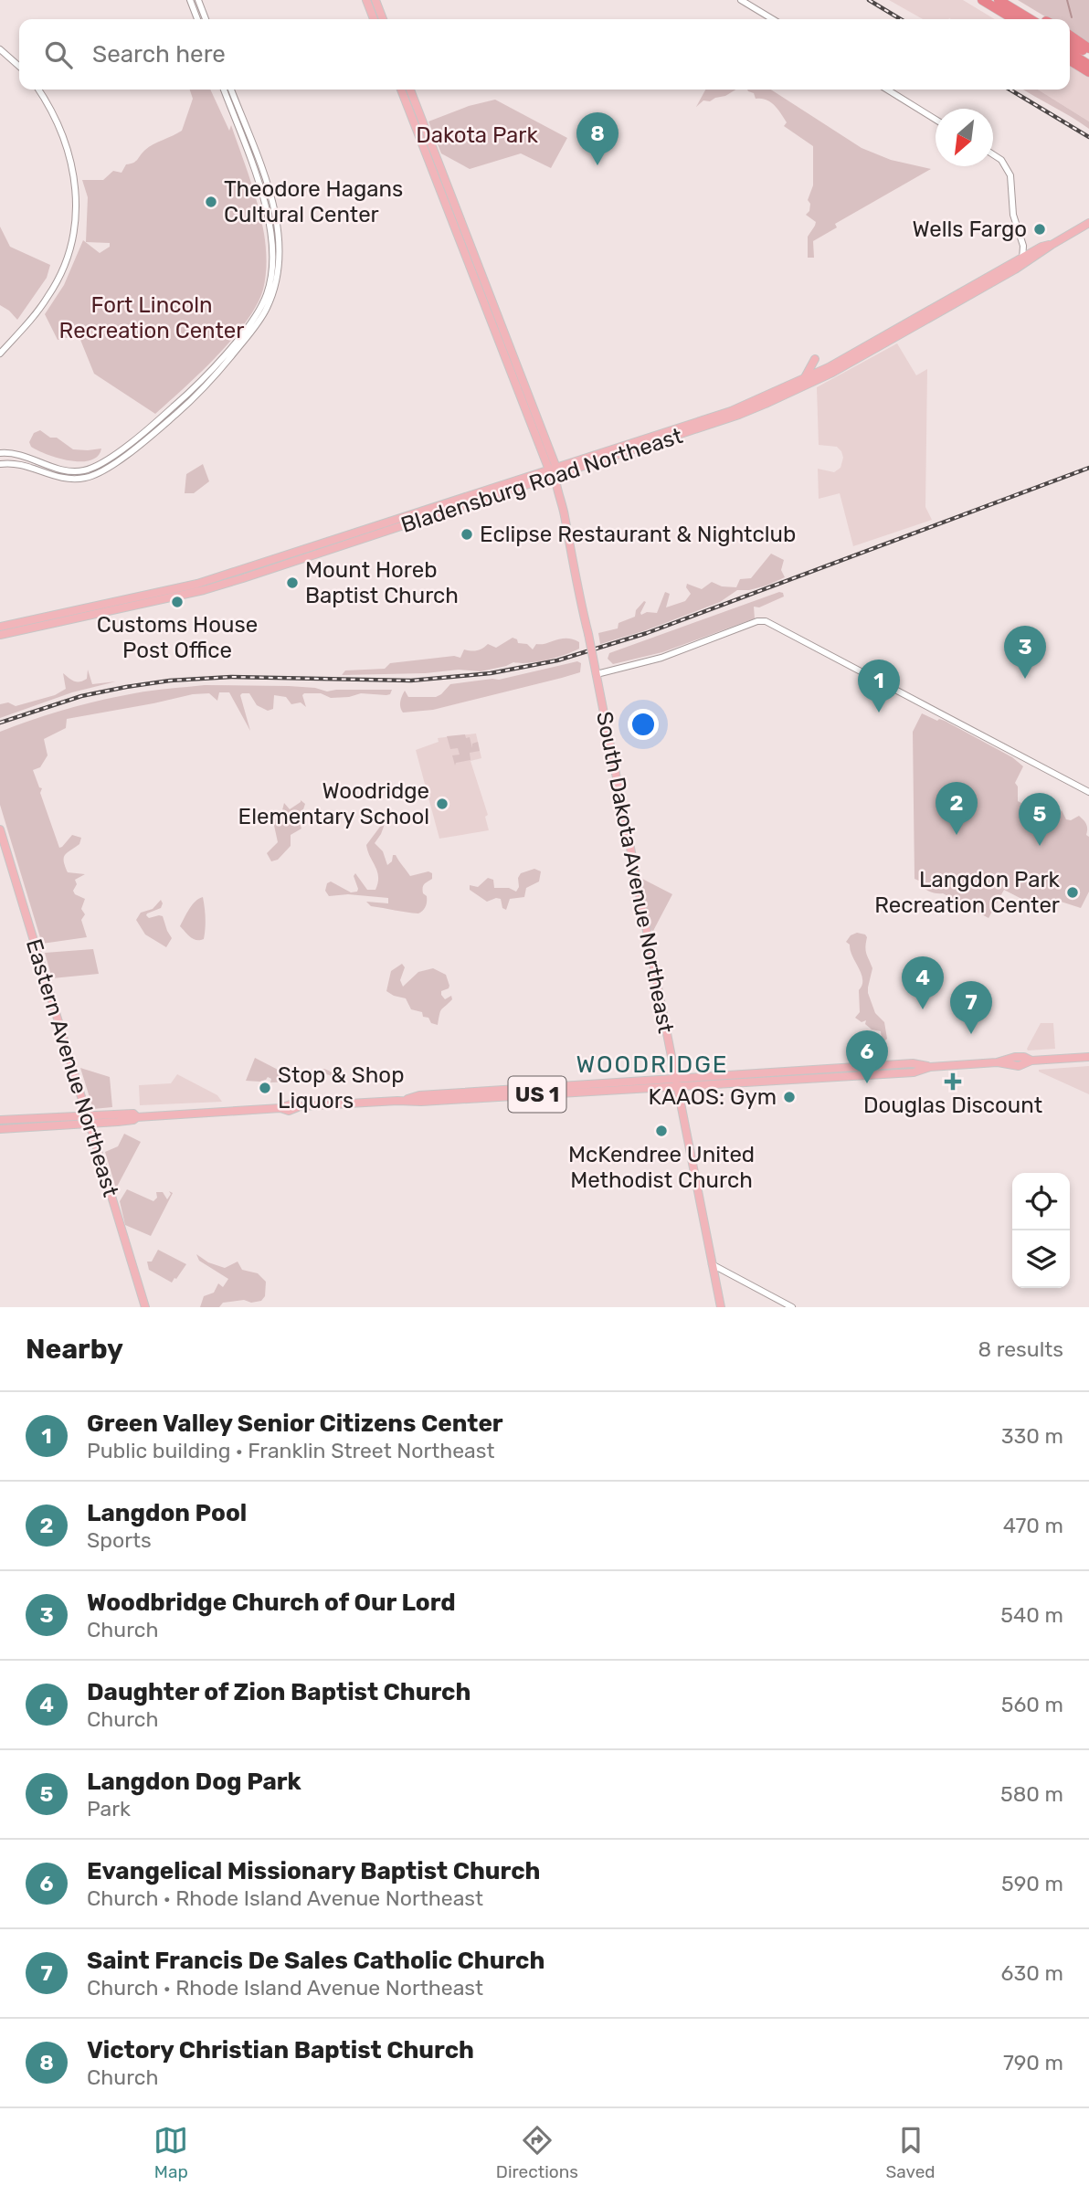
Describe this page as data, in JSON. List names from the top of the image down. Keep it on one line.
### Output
{"streets":{"main road":["Bladensburg Road Northeast","South Dakota Avenue Northeast","Eastern Avenue Northeast","US 1"]},"crossings":[["Bladensburg Road Northeast","South Dakota Avenue Northeast"],["South Dakota Avenue Northeast","US 1"],["Eastern Avenue Northeast","US 1"]],"districts":["WOODRIDGE"],"parks":["Dakota Park","Fort Lincoln Recreation Center"],"places":{"other":["Theodore Hagans Cultural Center","Wells Fargo","Eclipse Restaurant & Nightclub","Mount Horeb Baptist Church","Customs House Post Office","Woodridge Elementary School","Langdon Park Recreation Center","Stop & Shop Liquors","KAAOS: Gym","McKendree United Methodist Church"],"health":["Douglas Discount"]},"north":"bottom left","page":{"search":"Search here","pins":["8","3","1","2","5","4","7","6"],"heading":["Nearby","8 results"],"list":[{"mark":"1","name":"Green Valley Senior Citizens Center","note":"Public building · Franklin Street Northeast","value":"330 m"},{"mark":"2","name":"Langdon Pool","note":"Sports","value":"470 m"},{"mark":"3","name":"Woodbridge Church of Our Lord","note":"Church","value":"540 m"},{"mark":"4","name":"Daughter of Zion Baptist Church","note":"Church","value":"560 m"},{"mark":"5","name":"Langdon Dog Park","note":"Park","value":"580 m"},{"mark":"6","name":"Evangelical Missionary Baptist Church","note":"Church · Rhode Island Avenue Northeast","value":"590 m"},{"mark":"7","name":"Saint Francis De Sales Catholic Church","note":"Church · Rhode Island Avenue Northeast","value":"630 m"},{"mark":"8","name":"Victory Christian Baptist Church","note":"Church","value":"790 m"}],"nav":["Map","Directions","Saved"]}}
